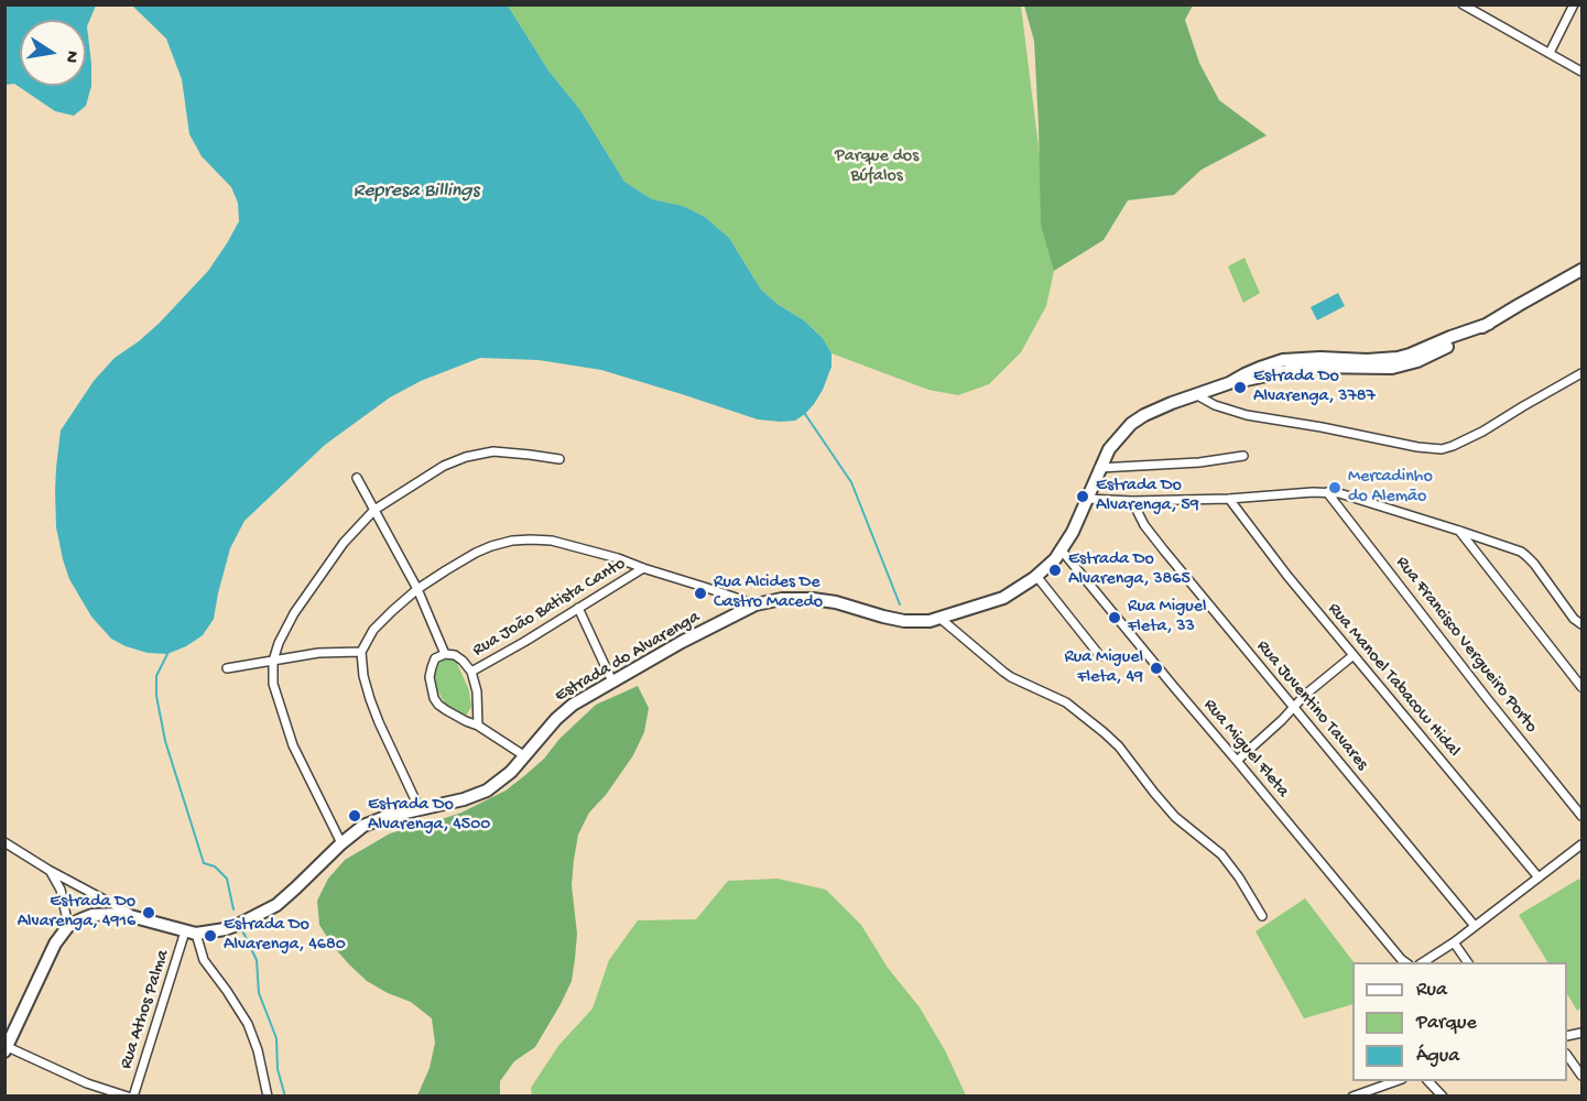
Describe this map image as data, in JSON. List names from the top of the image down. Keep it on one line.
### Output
{"streets":{"main road":["Estrada do Alvarenga"],"street":["Rua João Batista Canto","Rua Francisco Vergueiro Porto","Rua Manoel Tabacow Hidal","Rua Juventino Tavares","Rua Miguel Fleta","Rua Athos Palma"]},"crossings":[["Estrada do Alvarenga","Rua Miguel Fleta"],["Estrada do Alvarenga","Rua Athos Palma"]],"water":["Represa Billings"],"parks":["Parque dos Búfalos"],"places":["Estrada Do Alvarenga, 3787","Mercadinho do Alemão","Estrada Do Alvarenga, 59","Estrada Do Alvarenga, 3865","Rua Alcides De Castro Macedo","Rua Miguel Fleta, 33","Rua Miguel Fleta, 49","Estrada Do Alvarenga, 4500","Estrada Do Alvarenga, 4916","Estrada Do Alvarenga, 4680"],"legend":["Rua","Parque","Água"],"north":"right"}
